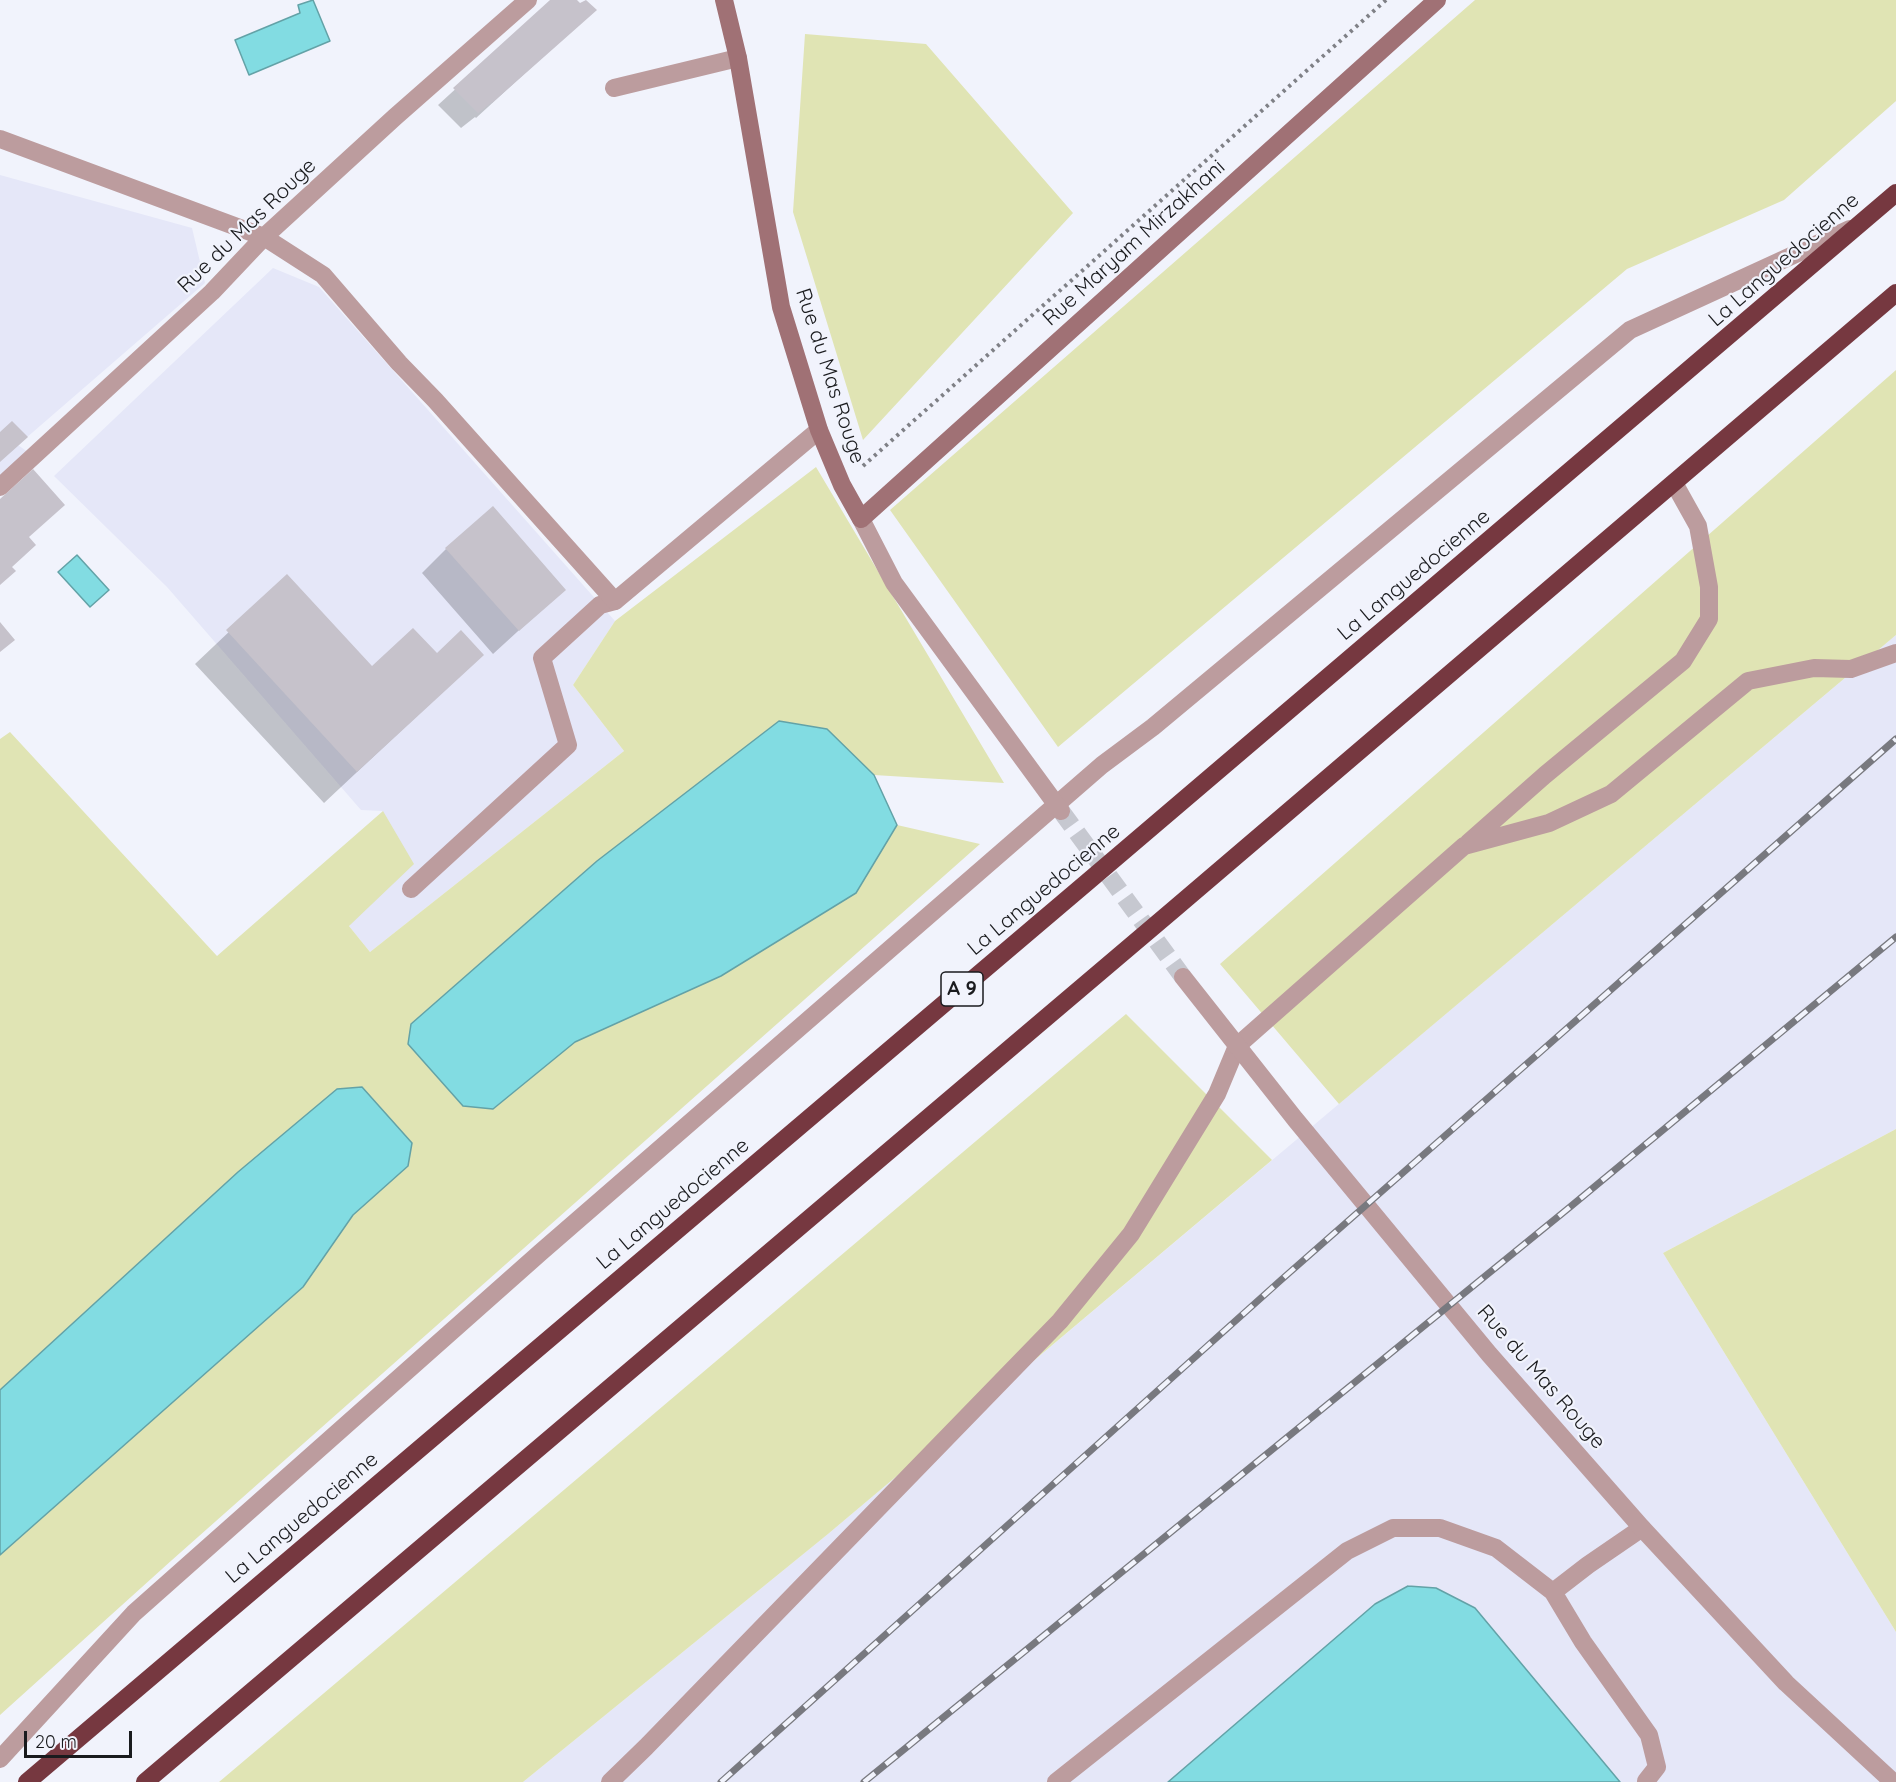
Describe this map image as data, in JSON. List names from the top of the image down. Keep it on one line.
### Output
{"streets":{"highway":["La Languedocienne","A 9"],"street":["Rue du Mas Rouge","Rue Maryam Mirzakhani"]},"crossings":[["Rue du Mas Rouge","Rue Maryam Mirzakhani"]],"scale_bar":"20 m"}
